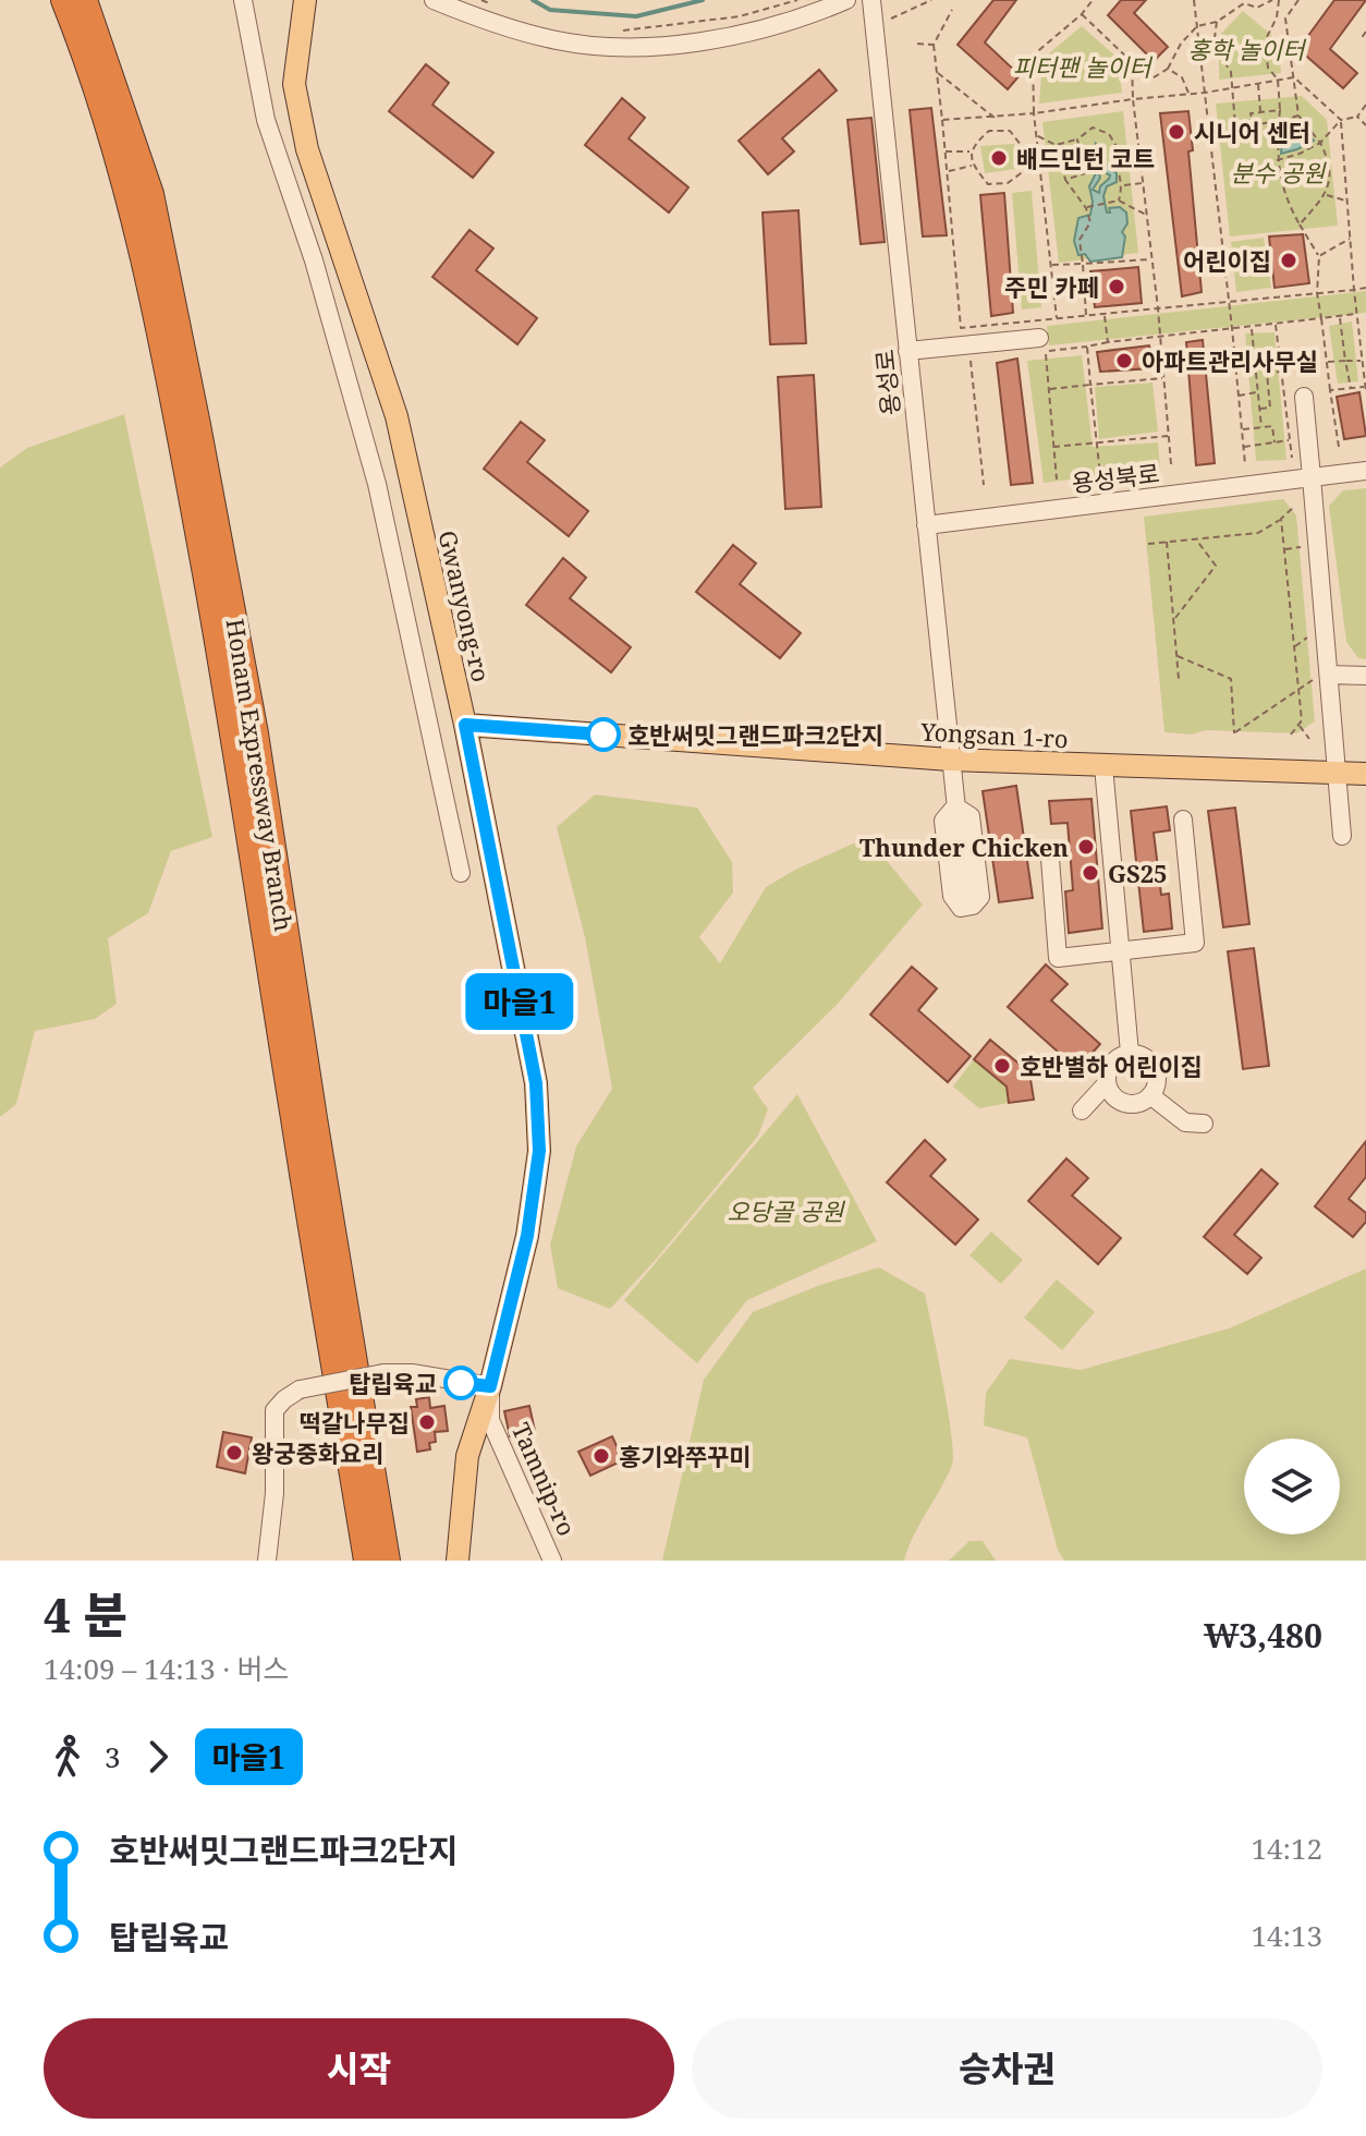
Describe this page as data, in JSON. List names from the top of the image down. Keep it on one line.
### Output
{"streets":{"highway":["Honam Expressway Branch"],"main road":["Gwanyong-ro","Yongsan 1-ro","Tamnip-ro"],"street":["용성로","용성북로"]},"crossings":[["용성로","용성북로"],["용성로","Yongsan 1-ro"],["Gwanyong-ro","Yongsan 1-ro"],["Gwanyong-ro","Tamnip-ro"]],"parks":["홍학 놀이터","피터팬 놀이터","분수 공원","오당골 공원"],"places":["시니어 센터","배드민턴 코트","어린이집","주민 카페","아파트관리사무실","호반써밋그랜드파크2단지","Thunder Chicken","GS25","호반별하 어린이집","탑립육교","떡갈나무집","왕궁중화요리","홍기와쭈꾸미"],"lines":["bus line 마을1"],"page":{"on_map":"마을1","heading":["4 분","14:09 – 14:13 · 버스","₩3,480"],"legs":["3","마을1"],"list":[{"name":"호반써밋그랜드파크2단지","value":"14:12"},{"name":"탑립육교","value":"14:13"}],"buttons":["시작","승차권"]}}
